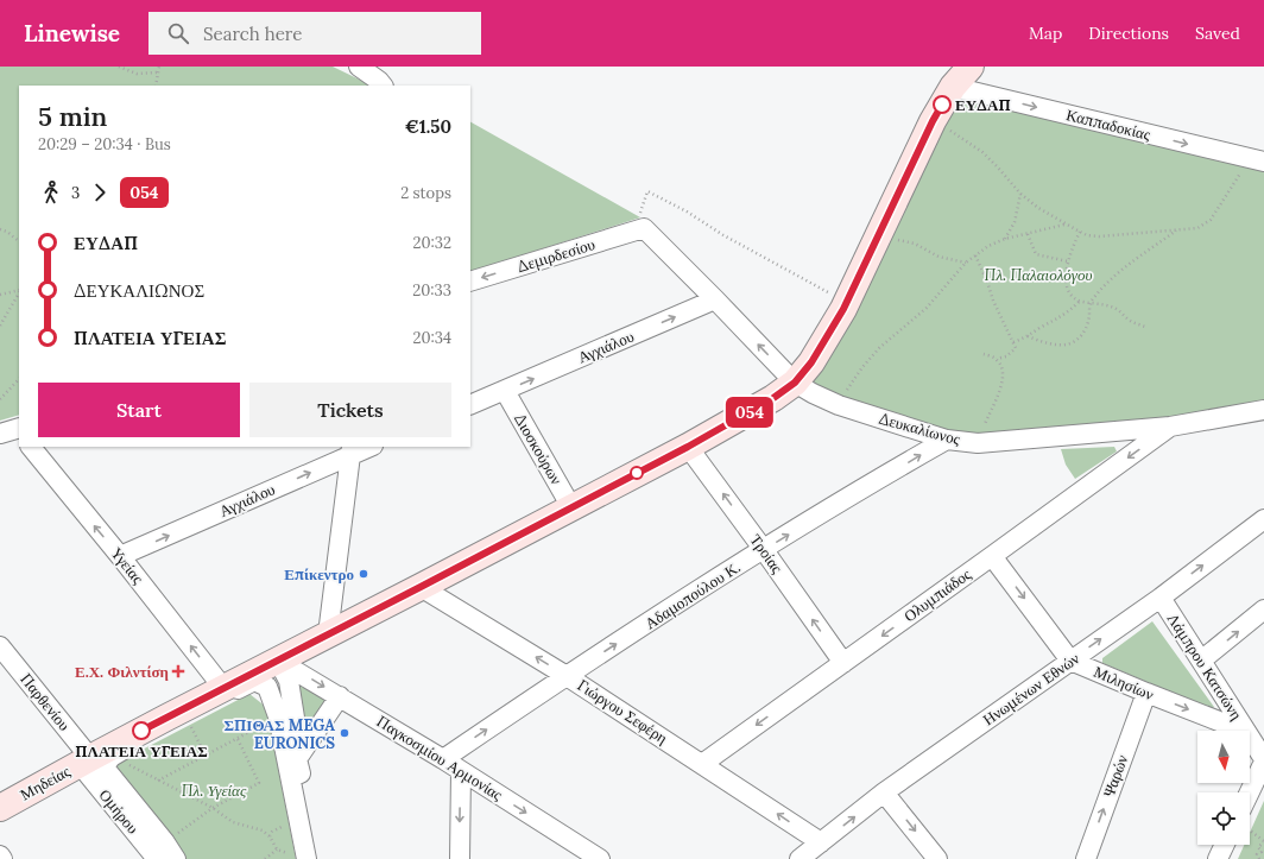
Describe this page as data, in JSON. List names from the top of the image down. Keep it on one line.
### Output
{"streets":{"street":["Καππαδοκίας","Δεμιρδεσίου","Αγχιάλου","Δευκαλίωνος","Διοσκούρων","Τροίας","Υγείας","Αδαμοπούλου Κ.","Ολυμπιάδος","Λάμπρου Κατσώνη","Μιλησίων","Ηνωμένων Εθνών","Παρθενίου","Γιώργου Σεφέρη","Παγκοσμίου Αρμονίας","Ψαρών","Μηδείας","Ομήρου"]},"crossings":[["Καππαδοκίας","Μηδείας"],["Δεμιρδεσίου","Δευκαλίωνος"],["Αγχιάλου","Δευκαλίωνος"],["Αγχιάλου","Διοσκούρων"],["Αγχιάλου","Υγείας"],["Δευκαλίωνος","Αδαμοπούλου Κ."],["Δευκαλίωνος","Ολυμπιάδος"],["Δευκαλίωνος","Μηδείας"],["Διοσκούρων","Μηδείας"],["Τροίας","Αδαμοπούλου Κ."],["Τροίας","Ολυμπιάδος"],["Τροίας","Μηδείας"],["Υγείας","Μηδείας"],["Αδαμοπούλου Κ.","Γιώργου Σεφέρη"],["Αδαμοπούλου Κ.","Παγκοσμίου Αρμονίας"],["Ολυμπιάδος","Μιλησίων"],["Ολυμπιάδος","Γιώργου Σεφέρη"],["Λάμπρου Κατσώνη","Ηνωμένων Εθνών"],["Μιλησίων","Ηνωμένων Εθνών"],["Μιλησίων","Ψαρών"],["Ηνωμένων Εθνών","Γιώργου Σεφέρη"],["Παρθενίου","Μηδείας"],["Παρθενίου","Ομήρου"],["Γιώργου Σεφέρη","Μηδείας"],["Παγκοσμίου Αρμονίας","Μηδείας"],["Μηδείας","Ομήρου"]],"one_way":["Καππαδοκίας","Δεμιρδεσίου","Αγχιάλου","Τροίας","Υγείας","Αδαμοπούλου Κ.","Ολυμπιάδος","Μιλησίων","Ηνωμένων Εθνών","Γιώργου Σεφέρη","Παγκοσμίου Αρμονίας","Ψαρών"],"parks":["Πλ. Παλαιολόγου","Πλ. Υγείας"],"places":{"other":["ΕΥΔΑΠ","Επίκεντρο","ΠΛΑΤΕΙΑ ΥΓΕΙΑΣ","ΣΠΙΘΑΣ MEGA EURONICS"],"health":["Ε.Χ. Φιλντίση"]},"lines":["bus line 054"],"north":"bottom","page":{"header":"Linewise","search":"Search here","nav":["Map","Directions","Saved"],"on_map":"054","heading":["5 min","20:29 – 20:34 · Bus","€1.50"],"legs":["3","054","2 stops"],"list":[{"name":"ΕΥΔΑΠ","value":"20:32"},{"name":"ΔΕΥΚΑΛΙΩΝΟΣ","value":"20:33"},{"name":"ΠΛΑΤΕΙΑ ΥΓΕΙΑΣ","value":"20:34"}],"buttons":["Start","Tickets"]}}
